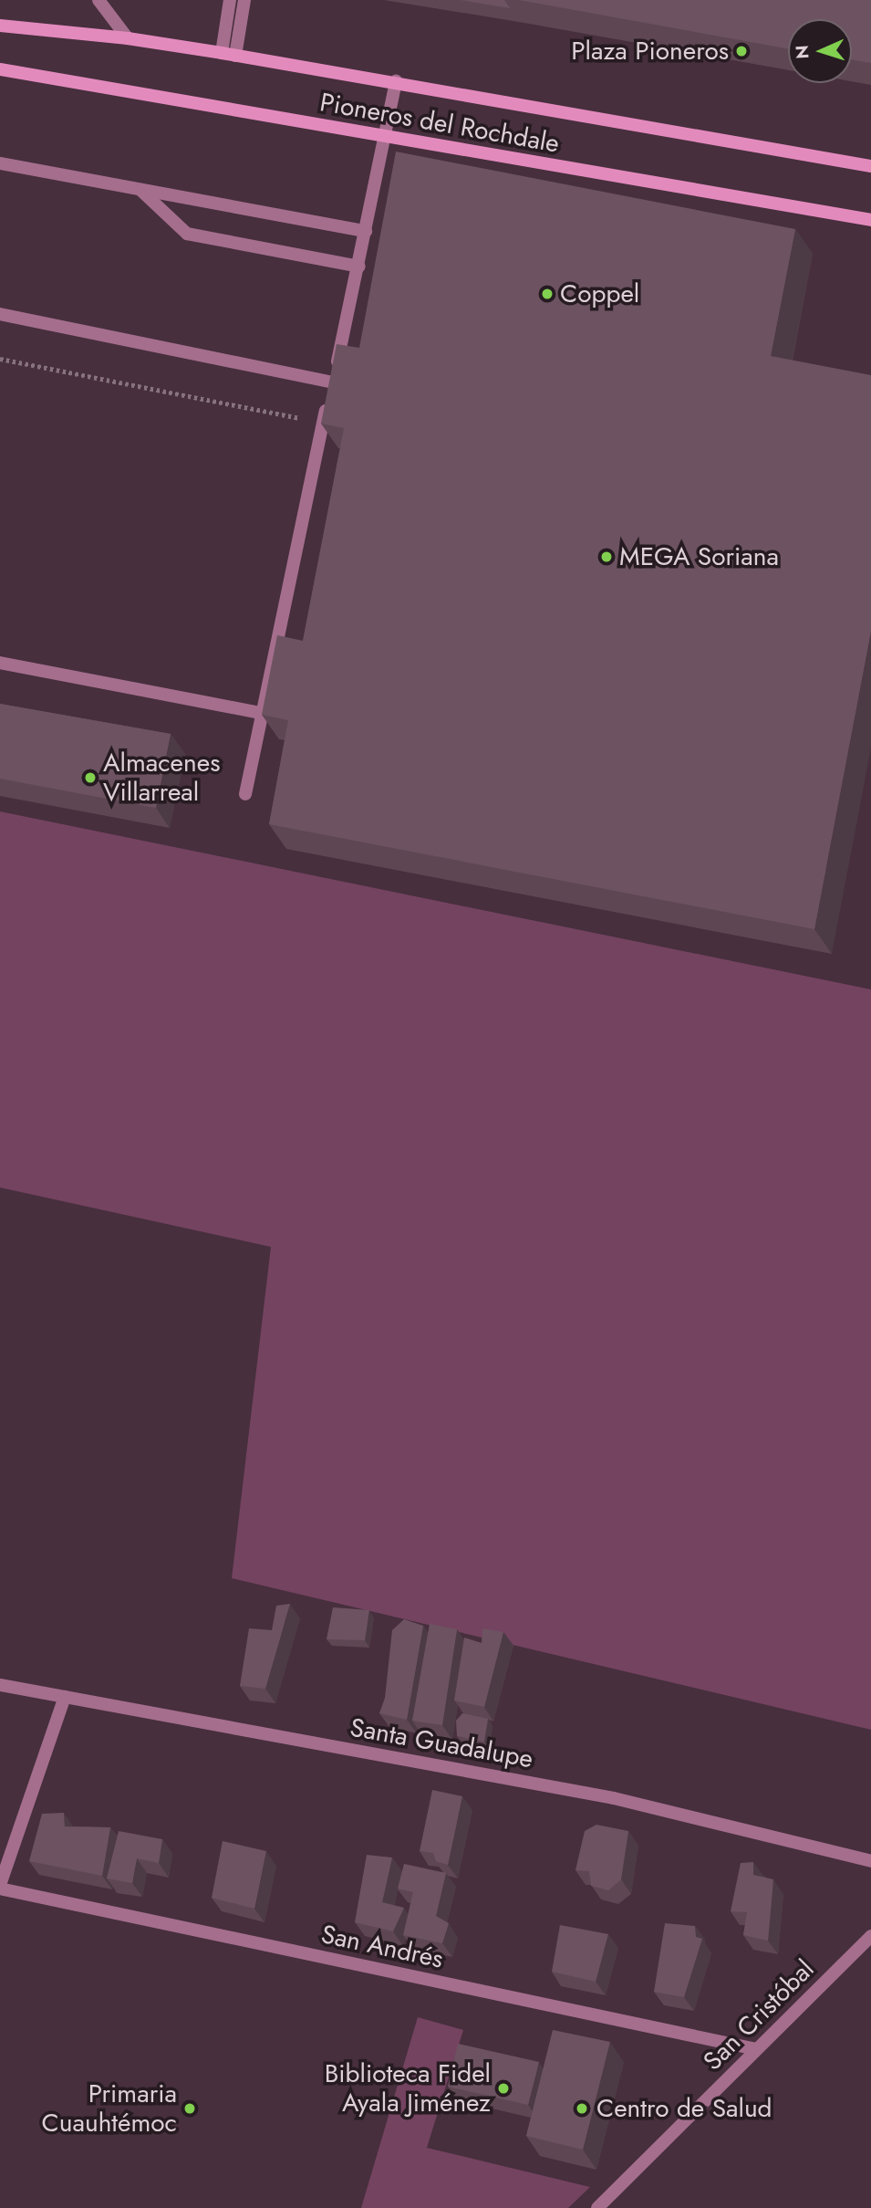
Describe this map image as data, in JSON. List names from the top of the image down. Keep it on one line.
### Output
{"streets":{"street":["Pioneros del Rochdale","Santa Guadalupe","San Andrés","San Cristóbal"]},"crossings":[["San Andrés","San Cristóbal"]],"places":["Plaza Pioneros","Coppel","MEGA Soriana","Almacenes Villarreal","Biblioteca Fidel Ayala Jiménez","Primaria Cuauhtémoc","Centro de Salud"],"north":"left"}
